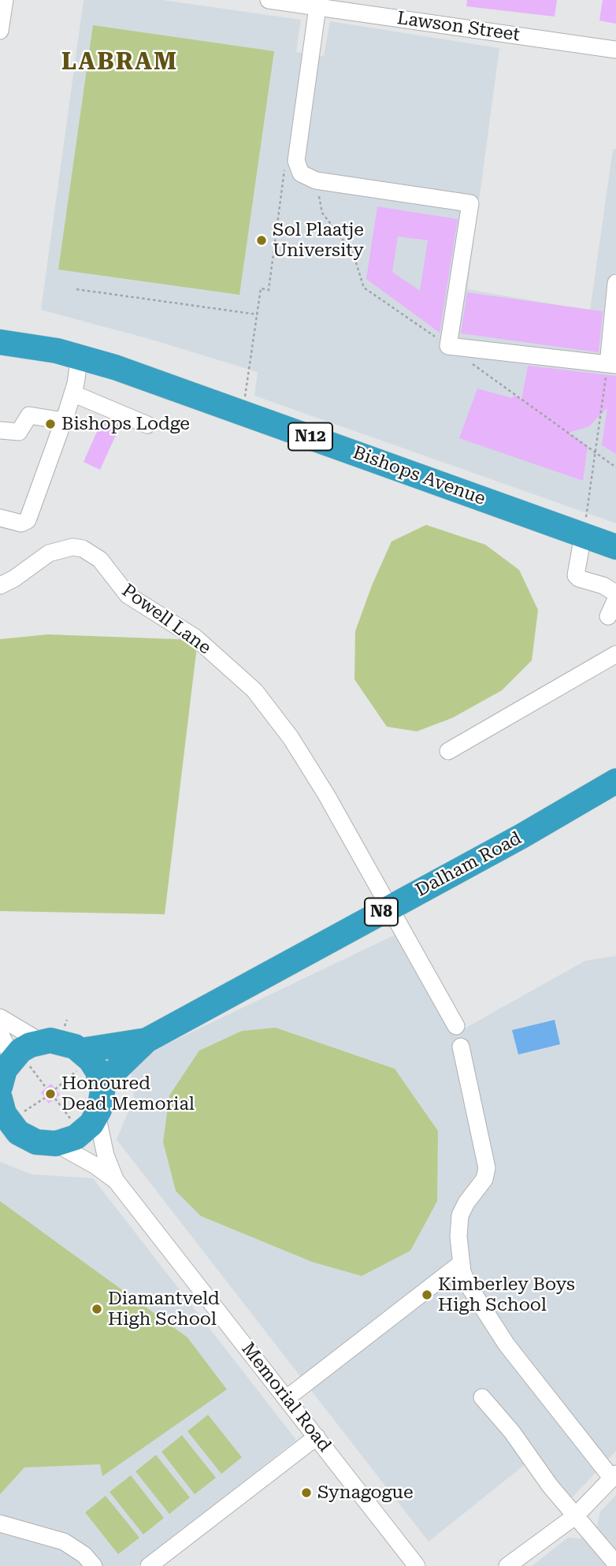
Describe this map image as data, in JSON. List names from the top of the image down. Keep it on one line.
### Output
{"streets":{"highway":["N12","Bishops Avenue","Dalham Road","N8"],"street":["Lawson Street","Powell Lane","Memorial Road"]},"crossings":[["Powell Lane","Dalham Road"],["Dalham Road","N8"]],"districts":["LABRAM"],"places":["Sol Plaatje University","Bishops Lodge","Honoured Dead Memorial","Kimberley Boys High School","Diamantveld High School","Synagogue"]}
